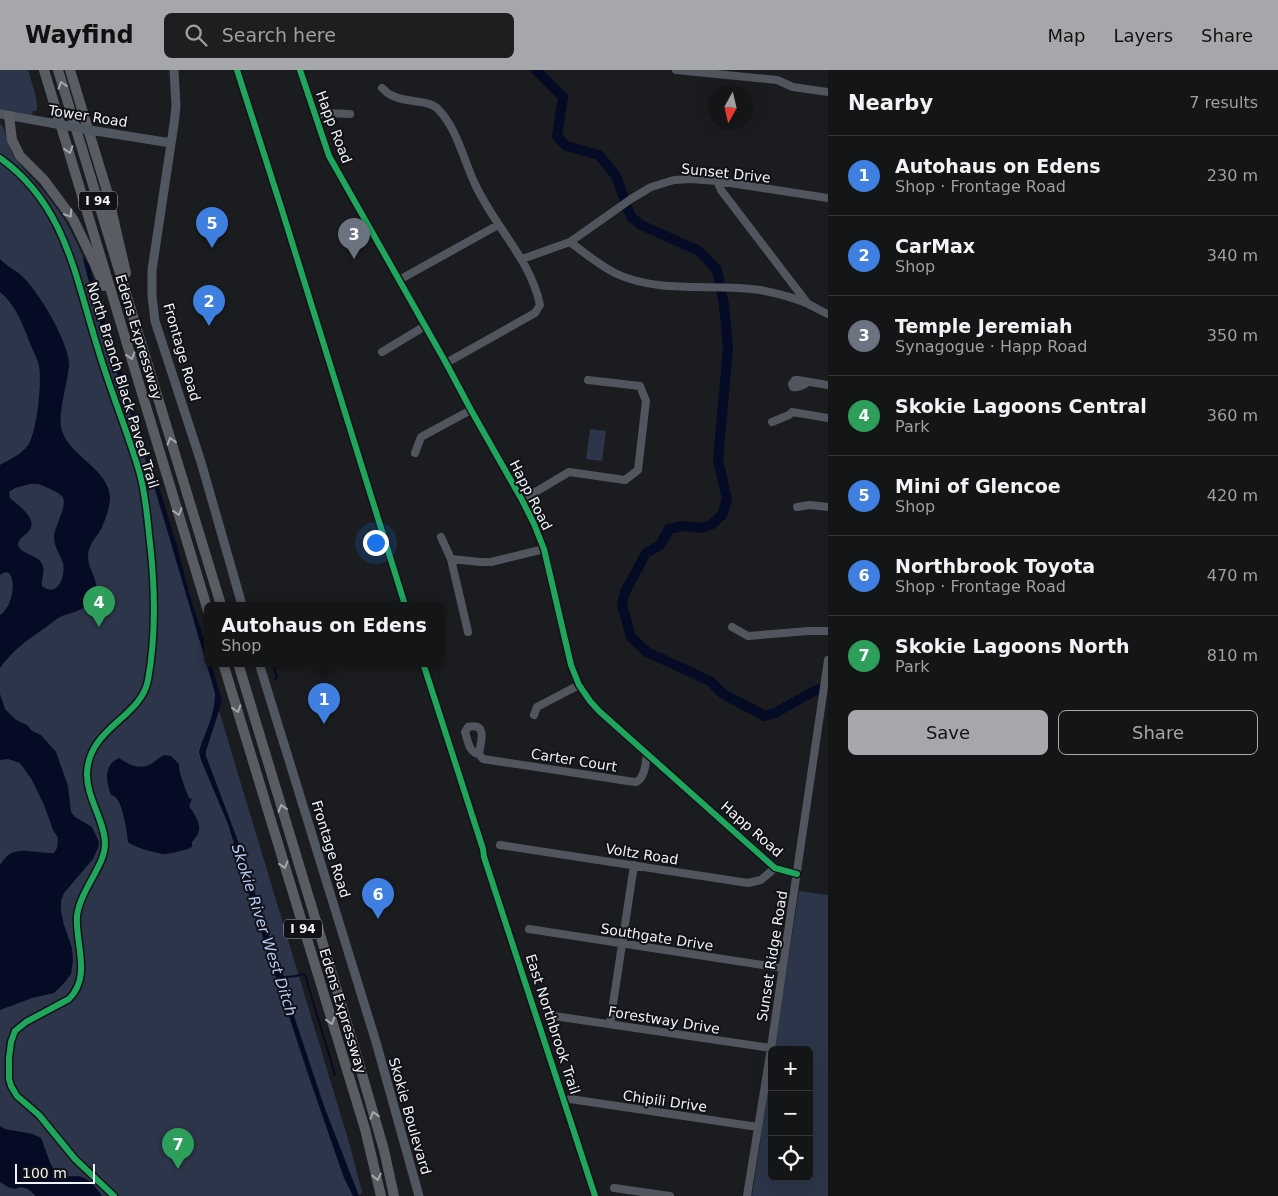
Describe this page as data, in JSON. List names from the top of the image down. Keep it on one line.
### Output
{"streets":{"highway":["I 94","Edens Expressway"],"main road":["Tower Road","Frontage Road","Skokie Boulevard"],"street":["Happ Road","Sunset Drive","Carter Court","Voltz Road","Southgate Drive","Sunset Ridge Road","Forestway Drive","Chipili Drive"],"cycle path":["North Branch Black Paved Trail","East Northbrook Trail"]},"crossings":[["Tower Road","Frontage Road"],["Happ Road","Carter Court"],["Happ Road","Voltz Road"],["Happ Road","Sunset Ridge Road"],["Frontage Road","Skokie Boulevard"],["Southgate Drive","Sunset Ridge Road"],["Sunset Ridge Road","Chipili Drive"]],"water":["Skokie River West Ditch"],"scale_bar":"100 m","north":"bottom","page":{"header":"Wayfind","search":"Search here","nav":["Map","Layers","Share"],"heading":["Nearby","7 results"],"list":[{"mark":"1","name":"Autohaus on Edens","note":"Shop · Frontage Road","value":"230 m"},{"mark":"2","name":"CarMax","note":"Shop","value":"340 m"},{"mark":"3","name":"Temple Jeremiah","note":"Synagogue · Happ Road","value":"350 m"},{"mark":"4","name":"Skokie Lagoons Central","note":"Park","value":"360 m"},{"mark":"5","name":"Mini of Glencoe","note":"Shop","value":"420 m"},{"mark":"6","name":"Northbrook Toyota","note":"Shop · Frontage Road","value":"470 m"},{"mark":"7","name":"Skokie Lagoons North","note":"Park","value":"810 m"}],"pins":["5","3","2","4","1","6","7"],"popup":["Autohaus on Edens","Shop"],"buttons":["Save","Share"],"map_buttons":["+","−"],"scale":"100 m"}}
